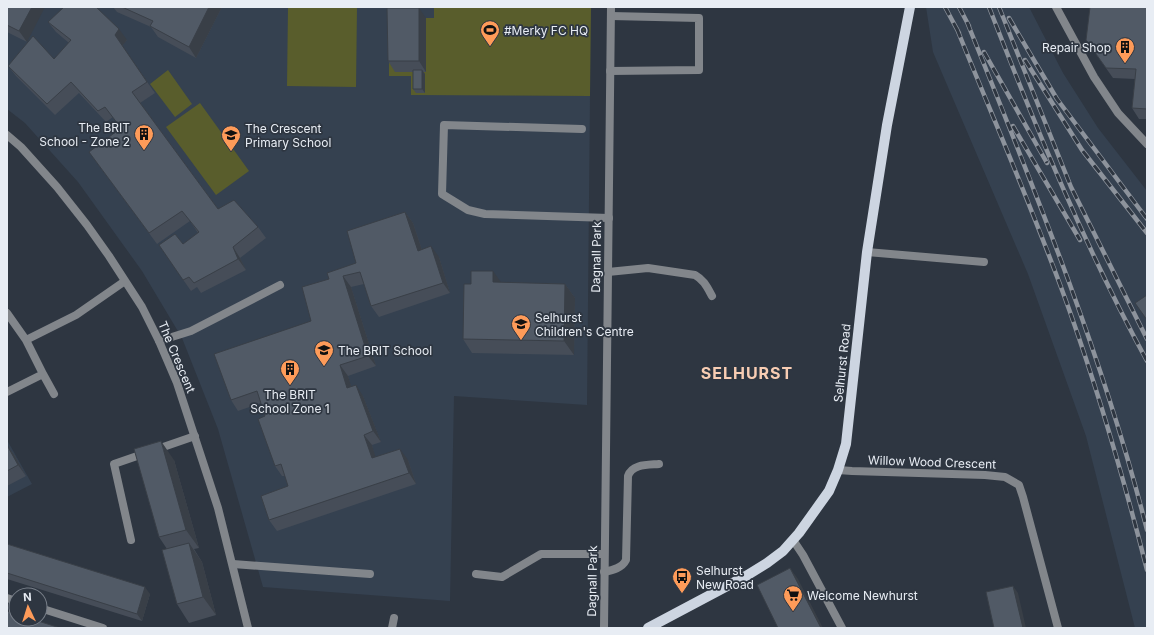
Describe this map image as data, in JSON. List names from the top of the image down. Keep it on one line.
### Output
{"streets":{"main road":["Selhurst Road"],"street":["Dagnall Park","The Crescent","Willow Wood Crescent"]},"crossings":[["Selhurst Road","Willow Wood Crescent"]],"districts":["SELHURST"],"places":{"sports":["#Merky FC HQ"],"building":["Repair Shop","The BRIT School - Zone 2","The BRIT School Zone 1"],"school or university":["The Crescent Primary School","Selhurst Children's Centre","The BRIT School"],"bus stop":["Selhurst New Road"],"supermarket":["Welcome Newhurst"]},"north":"top"}
